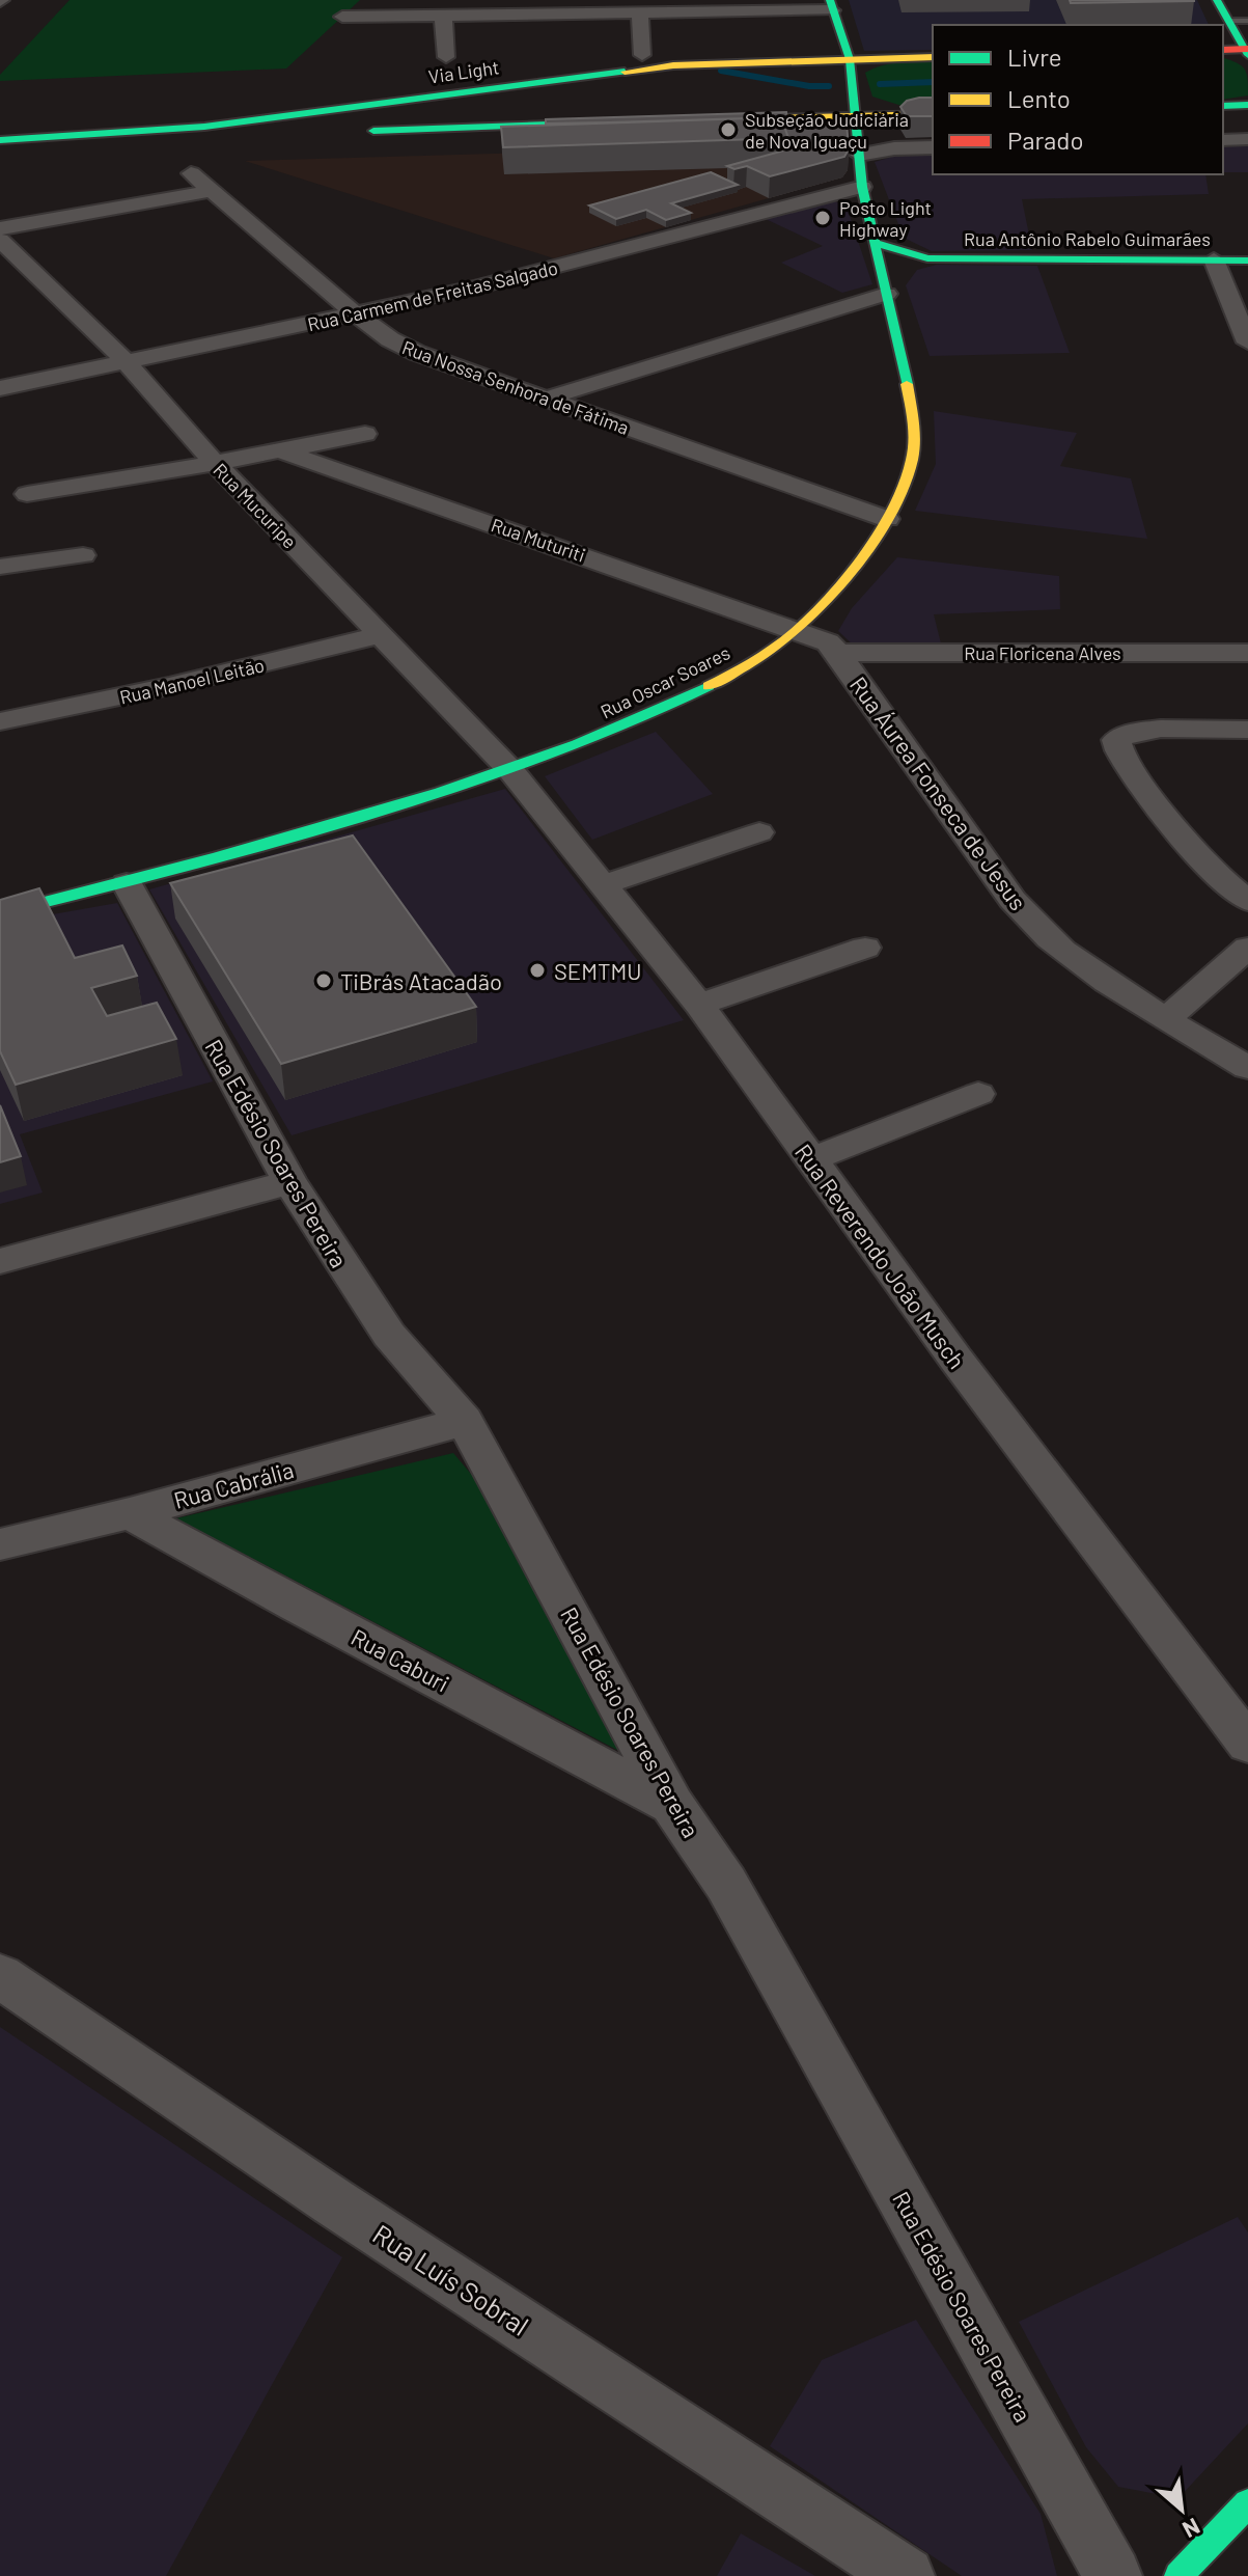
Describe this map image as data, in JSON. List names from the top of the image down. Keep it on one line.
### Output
{"streets":{"main road":["Via Light","Rua Antônio Rabelo Guimarães","Rua Oscar Soares"],"street":["Rua Carmem de Freitas Salgado","Rua Nossa Senhora de Fátima","Rua Mucuripe","Rua Muturiti","Rua Floricena Alves","Rua Manoel Leitão","Rua Áurea Fonseca de Jesus","Rua Edésio Soares Pereira","Rua Reverendo João Musch","Rua Cabrália","Rua Caburi","Rua Luís Sobral"]},"crossings":[["Via Light","Rua Oscar Soares"],["Rua Antônio Rabelo Guimarães","Rua Oscar Soares"],["Rua Carmem de Freitas Salgado","Rua Nossa Senhora de Fátima"],["Rua Carmem de Freitas Salgado","Rua Mucuripe"],["Rua Carmem de Freitas Salgado","Rua Oscar Soares"],["Rua Nossa Senhora de Fátima","Rua Oscar Soares"],["Rua Mucuripe","Rua Manoel Leitão"],["Rua Mucuripe","Rua Oscar Soares"],["Rua Mucuripe","Rua Reverendo João Musch"],["Rua Muturiti","Rua Oscar Soares"],["Rua Muturiti","Rua Áurea Fonseca de Jesus"],["Rua Floricena Alves","Rua Áurea Fonseca de Jesus"],["Rua Oscar Soares","Rua Áurea Fonseca de Jesus"],["Rua Oscar Soares","Rua Edésio Soares Pereira"],["Rua Oscar Soares","Rua Reverendo João Musch"],["Rua Edésio Soares Pereira","Rua Cabrália"],["Rua Edésio Soares Pereira","Rua Caburi"],["Rua Cabrália","Rua Caburi"]],"places":["Subseção Judiciária de Nova Iguaçu","Posto Light Highway","SEMTMU","TiBrás Atacadão"],"legend":["Livre","Lento","Parado"],"north":"bottom right"}
